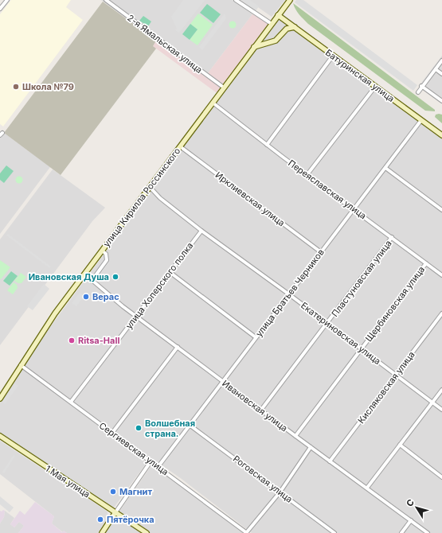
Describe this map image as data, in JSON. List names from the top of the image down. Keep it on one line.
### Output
{"streets":{"main road":["Батуринская улица","улица Кирилла Россинского","1 Мая улица"],"street":["2-я Ямальская улица","Переяславская улица","Ирклиевская улица","Пластуновская улица","улица Хоперского полка","улица Братьев Черников","Щербиновская улица","Екатериновская улица","Кисляковская улица","Ивановская улица","Сергиевская улица","Роговская улица"]},"crossings":[["2-я Ямальская улица","улица Кирилла Россинского"],["Батуринская улица","улица Кирилла Россинского"],["Батуринская улица","улица Братьев Черников"],["Переяславская улица","улица Кирилла Россинского"],["Переяславская улица","Пластуновская улица"],["Переяславская улица","улица Братьев Черников"],["Переяславская улица","Щербиновская улица"],["улица Кирилла Россинского","Ирклиевская улица"],["улица Кирилла Россинского","Екатериновская улица"],["улица Кирилла Россинского","Ивановская улица"],["улица Кирилла Россинского","Сергиевская улица"],["Ирклиевская улица","улица Братьев Черников"],["Пластуновская улица","Екатериновская улица"],["Пластуновская улица","Ивановская улица"],["улица Хоперского полка","Екатериновская улица"],["улица Хоперского полка","Ивановская улица"],["улица Хоперского полка","Сергиевская улица"],["улица Братьев Черников","Екатериновская улица"],["улица Братьев Черников","Ивановская улица"],["улица Братьев Черников","Сергиевская улица"],["улица Братьев Черников","Роговская улица"],["Щербиновская улица","Екатериновская улица"],["Щербиновская улица","Ивановская улица"],["Екатериновская улица","Кисляковская улица"],["Кисляковская улица","Ивановская улица"]],"places":["Школа №79","Ивановская Душа","Верас","Ritsa-Hall","Волшебная страна.","Магнит","Пятёрочка"],"north":"top left"}
